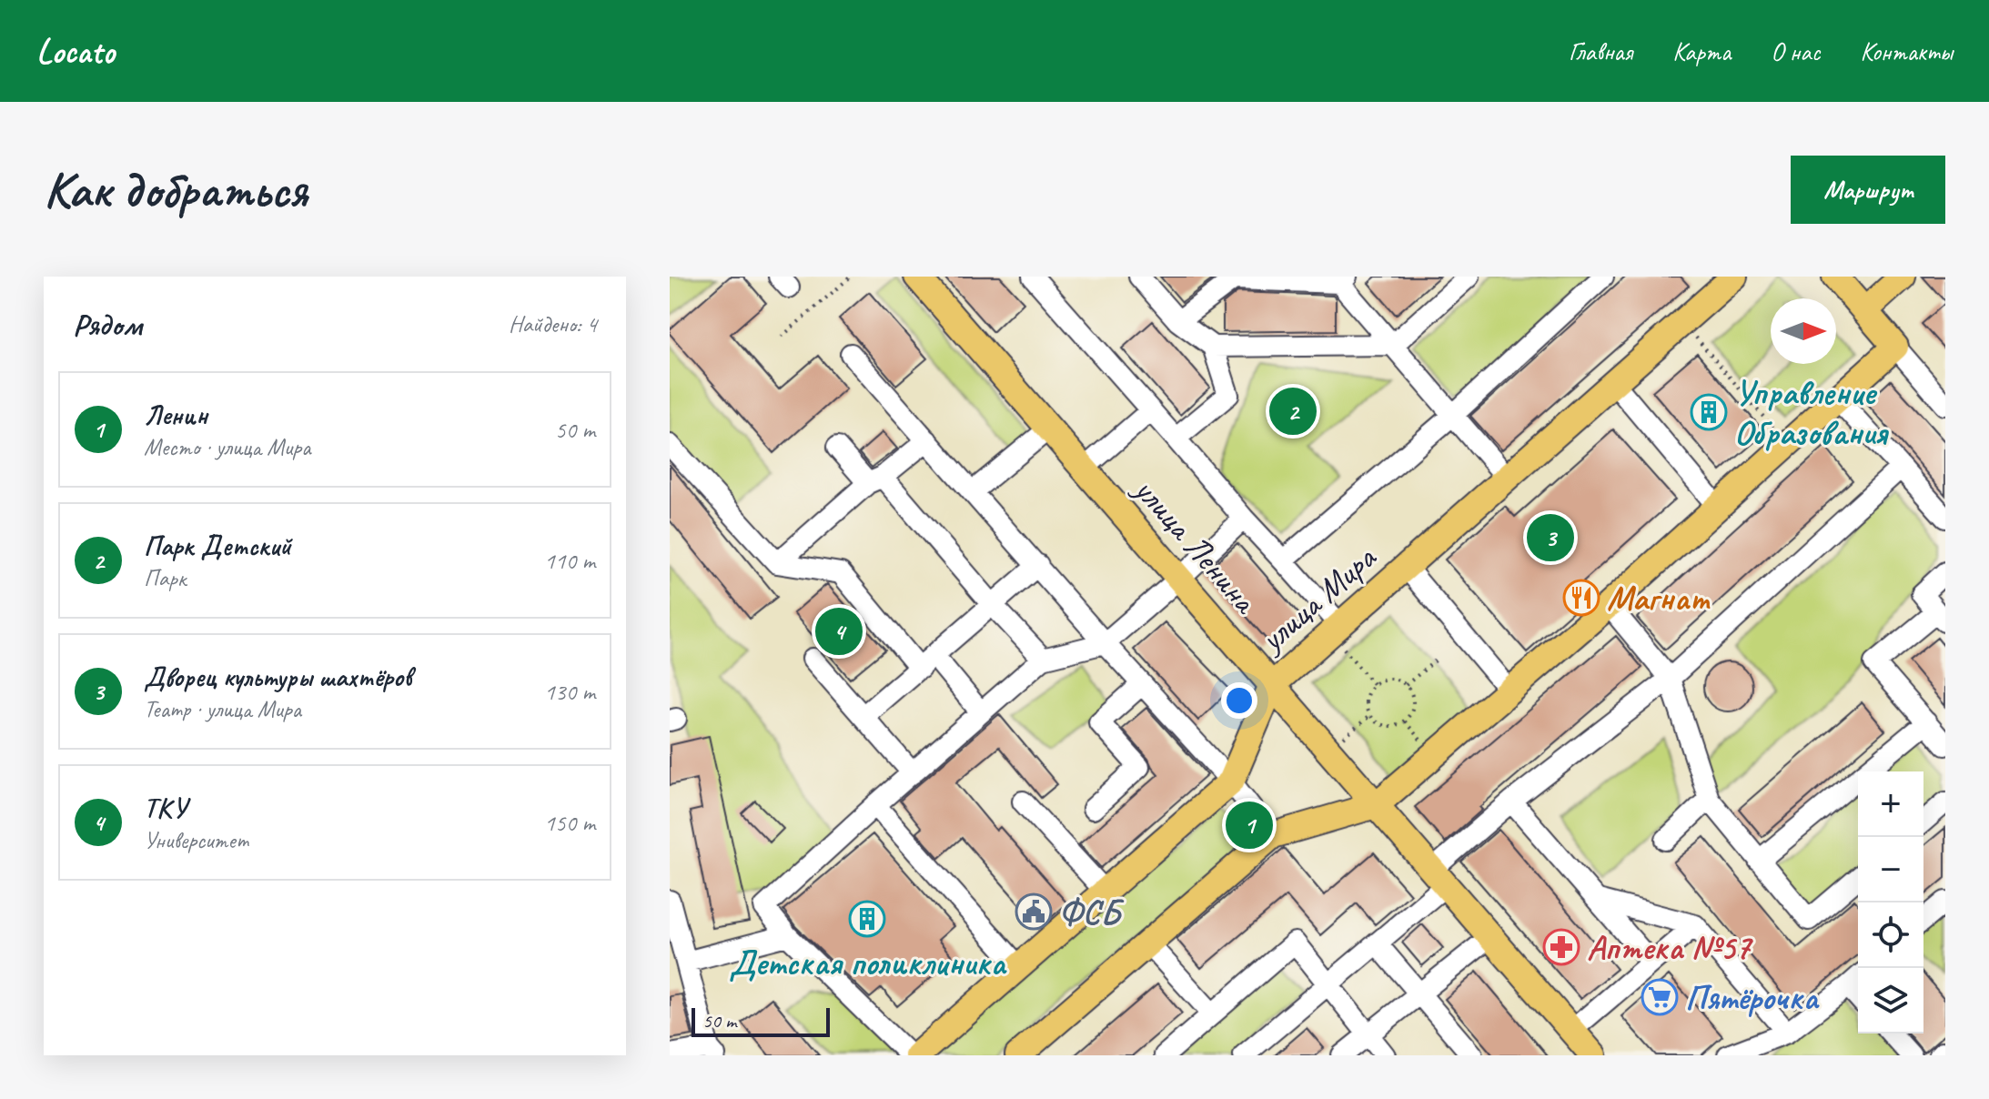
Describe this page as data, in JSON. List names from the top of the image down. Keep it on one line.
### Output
{"streets":{"main road":["улица Ленина","улица Мира"]},"crossings":[["улица Ленина","улица Мира"]],"places":{"building":["Управление Образования","Детская поликлиника"],"restaurant":["Магнат"],"public building":["ФСБ"],"pharmacy":["Аптека №57"],"supermarket":["Пятёрочка"]},"scale_bar":"50 m","north":"right","page":{"header":"Locato","nav":["Главная","Карта","О нас","Контакты"],"buttons":"Маршрут","title":"Как добраться","heading":["Рядом","Найдено: 4"],"list":[{"mark":"1","name":"Ленин","note":"Место · улица Мира","value":"50 m"},{"mark":"2","name":"Парк Детский","note":"Парк","value":"110 m"},{"mark":"3","name":"Дворец культуры шахтёров","note":"Театр · улица Мира","value":"130 m"},{"mark":"4","name":"ТКУ","note":"Университет","value":"150 m"}],"pins":["2","3","4","1"],"map_buttons":["+","−"],"scale":"50 m"}}
